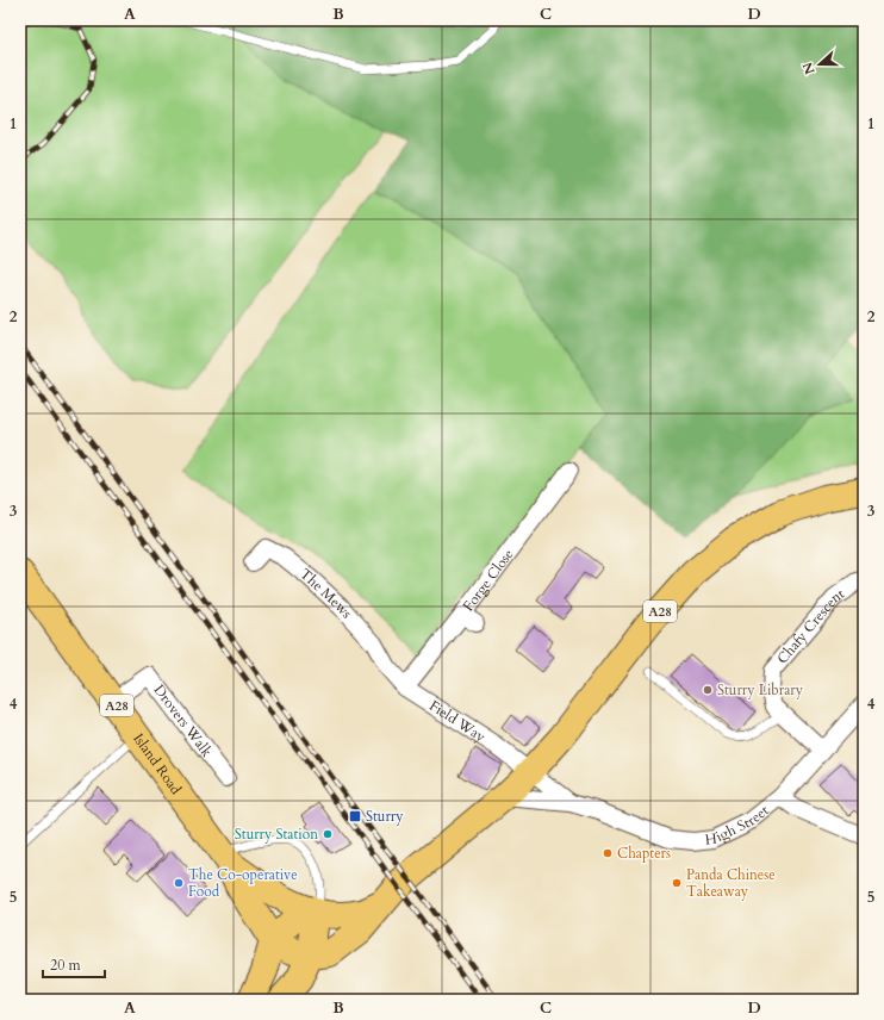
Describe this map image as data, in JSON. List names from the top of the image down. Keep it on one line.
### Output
{"streets":{"main road":["A28","Island Road"],"street":["Forge Close","The Mews","Chafy Crescent","Drovers Walk","Field Way","High Street"]},"crossings":[["Forge Close","Field Way"],["The Mews","Field Way"],["A28","Field Way"],["A28","Island Road"],["A28","High Street"],["Chafy Crescent","High Street"],["Drovers Walk","Island Road"],["Field Way","High Street"]],"places":{"other":["Sturry Library","Sturry Station","Chapters","The Co-operative Food","Panda Chinese Takeaway"],"transit":["Sturry"]},"scale_bar":"20 m","north":"left","grid":{"columns":["A","B","C","D"],"rows":["1","2","3","4","5"]}}
